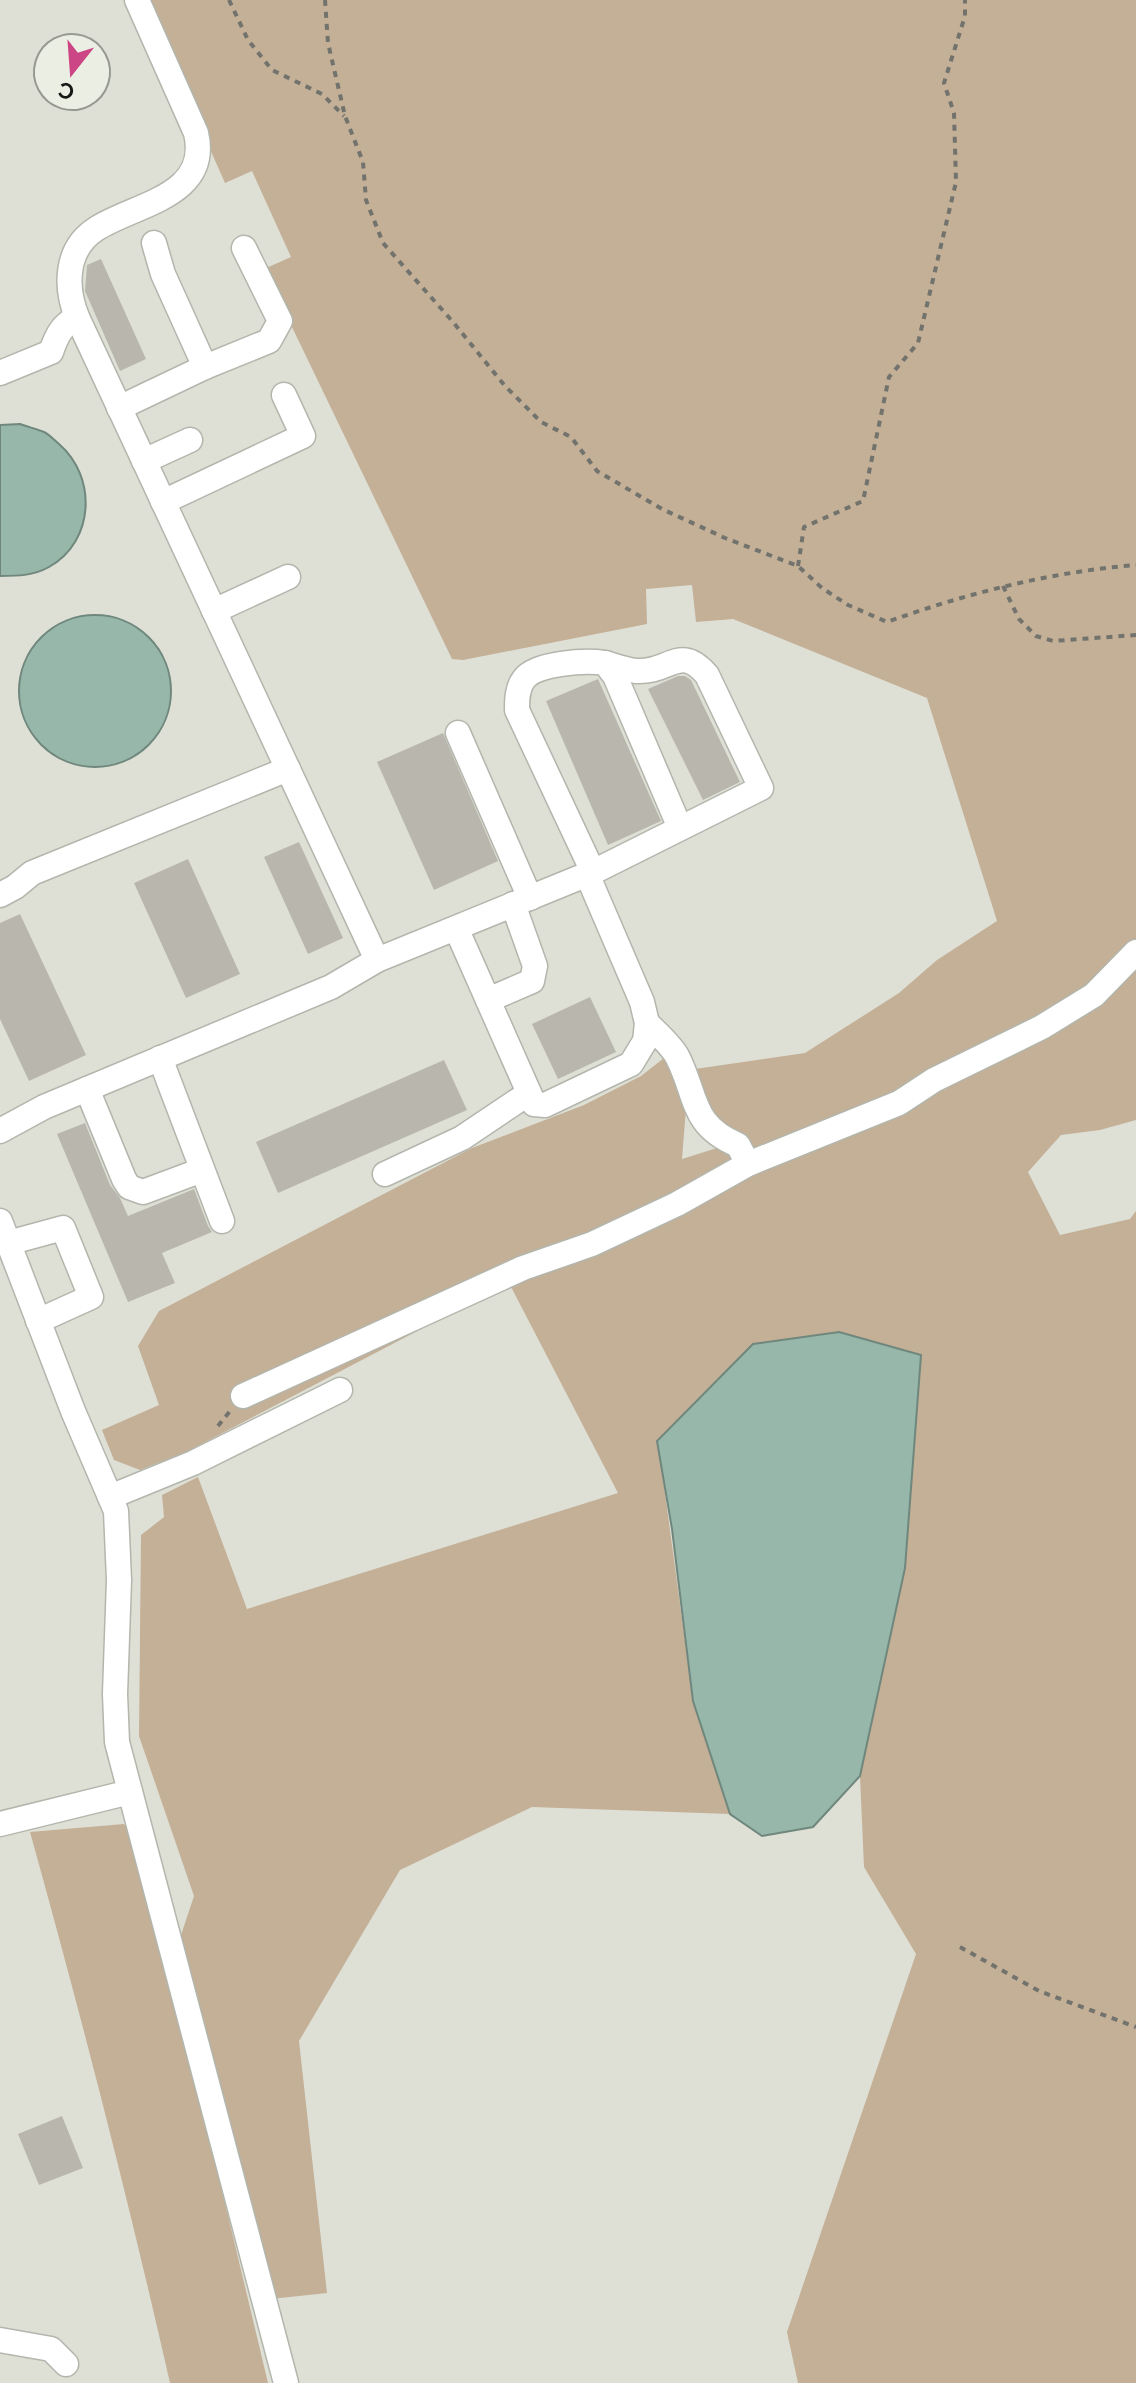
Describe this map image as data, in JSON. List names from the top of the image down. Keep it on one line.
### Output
{"north":"bottom"}
